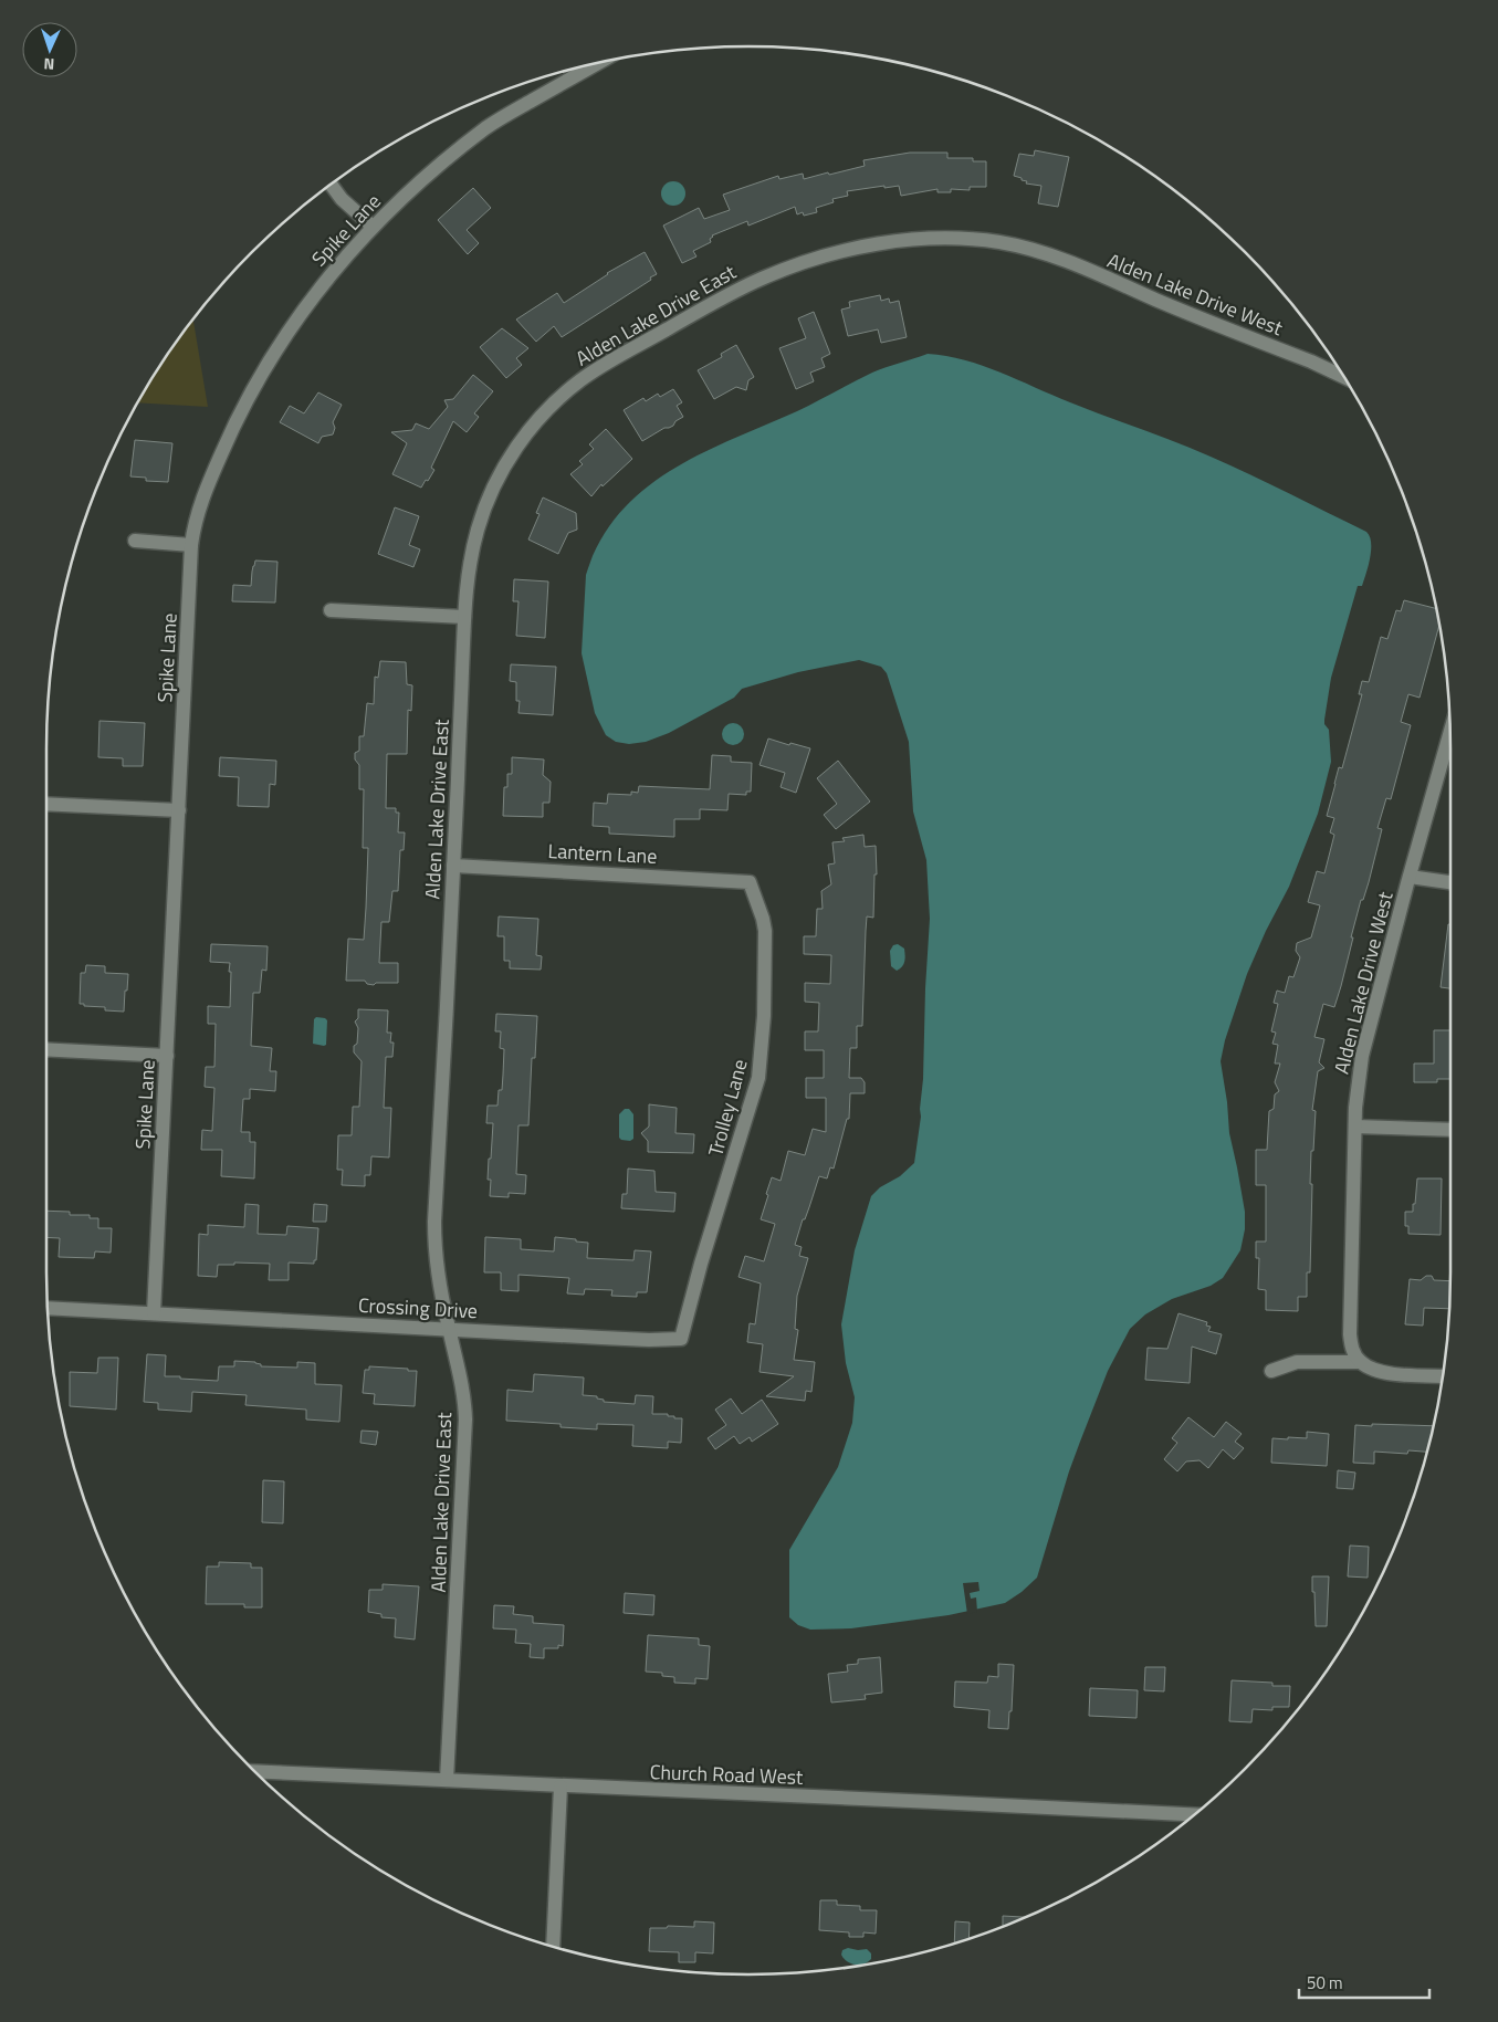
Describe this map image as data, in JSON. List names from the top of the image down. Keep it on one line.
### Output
{"streets":{"street":["Spike Lane","Alden Lake Drive West","Alden Lake Drive East","Lantern Lane","Trolley Lane","Crossing Drive","Church Road West"]},"crossings":[["Spike Lane","Crossing Drive"],["Alden Lake Drive West","Alden Lake Drive East"],["Alden Lake Drive East","Lantern Lane"],["Alden Lake Drive East","Crossing Drive"],["Alden Lake Drive East","Church Road West"],["Lantern Lane","Trolley Lane"],["Trolley Lane","Crossing Drive"]],"scale_bar":"50 m","north":"bottom"}
